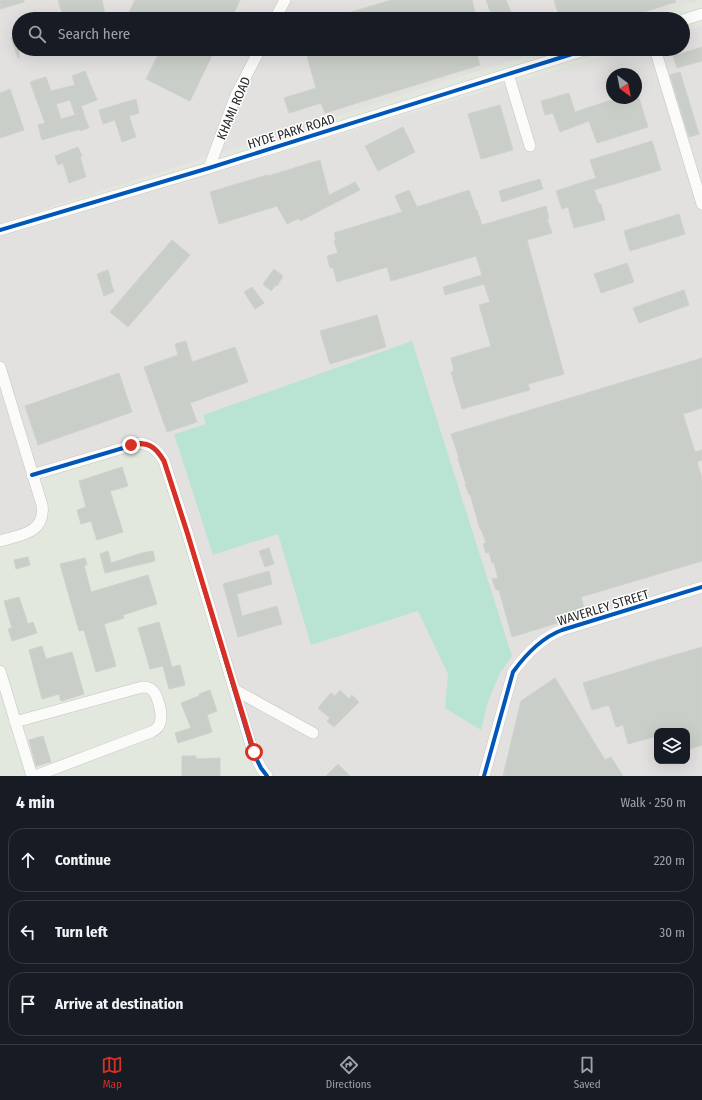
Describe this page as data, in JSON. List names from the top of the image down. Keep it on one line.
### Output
{"streets":{"street":["KHAMI ROAD","HYDE PARK ROAD","WAVERLEY STREET"]},"crossings":[["KHAMI ROAD","HYDE PARK ROAD"]],"north":"bottom right","page":{"search":"Search here","heading":["4 min","Walk · 250 m"],"list":[["Continue","220 m"],["Turn left","30 m"],"Arrive at destination"],"nav":["Map","Directions","Saved"]}}
